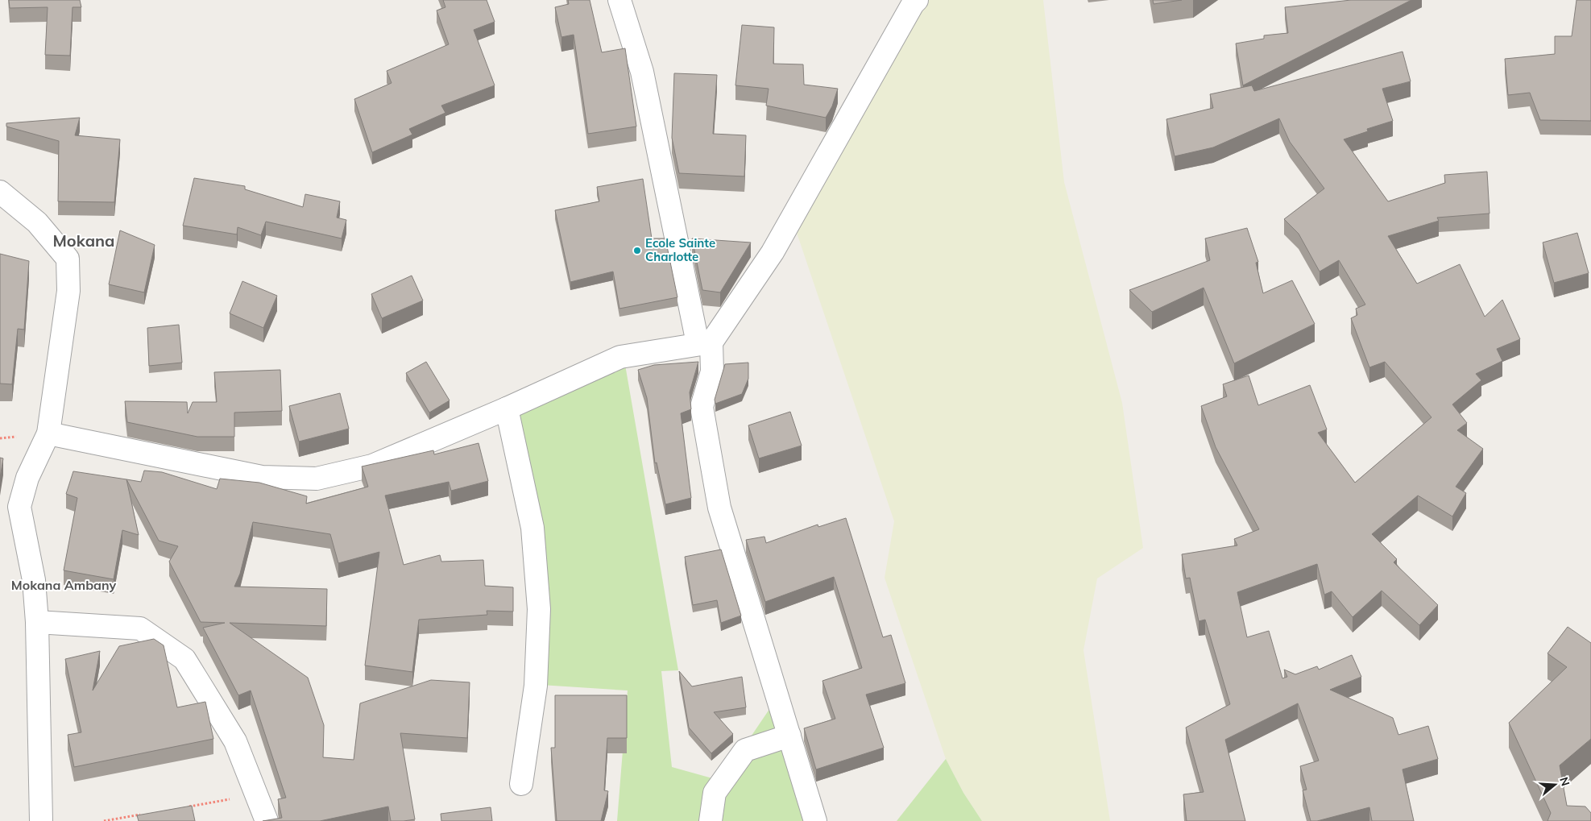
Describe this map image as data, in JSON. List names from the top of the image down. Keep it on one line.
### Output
{"districts":["Mokana","Mokana Ambany"],"places":["Ecole Sainte Charlotte"],"north":"right"}
